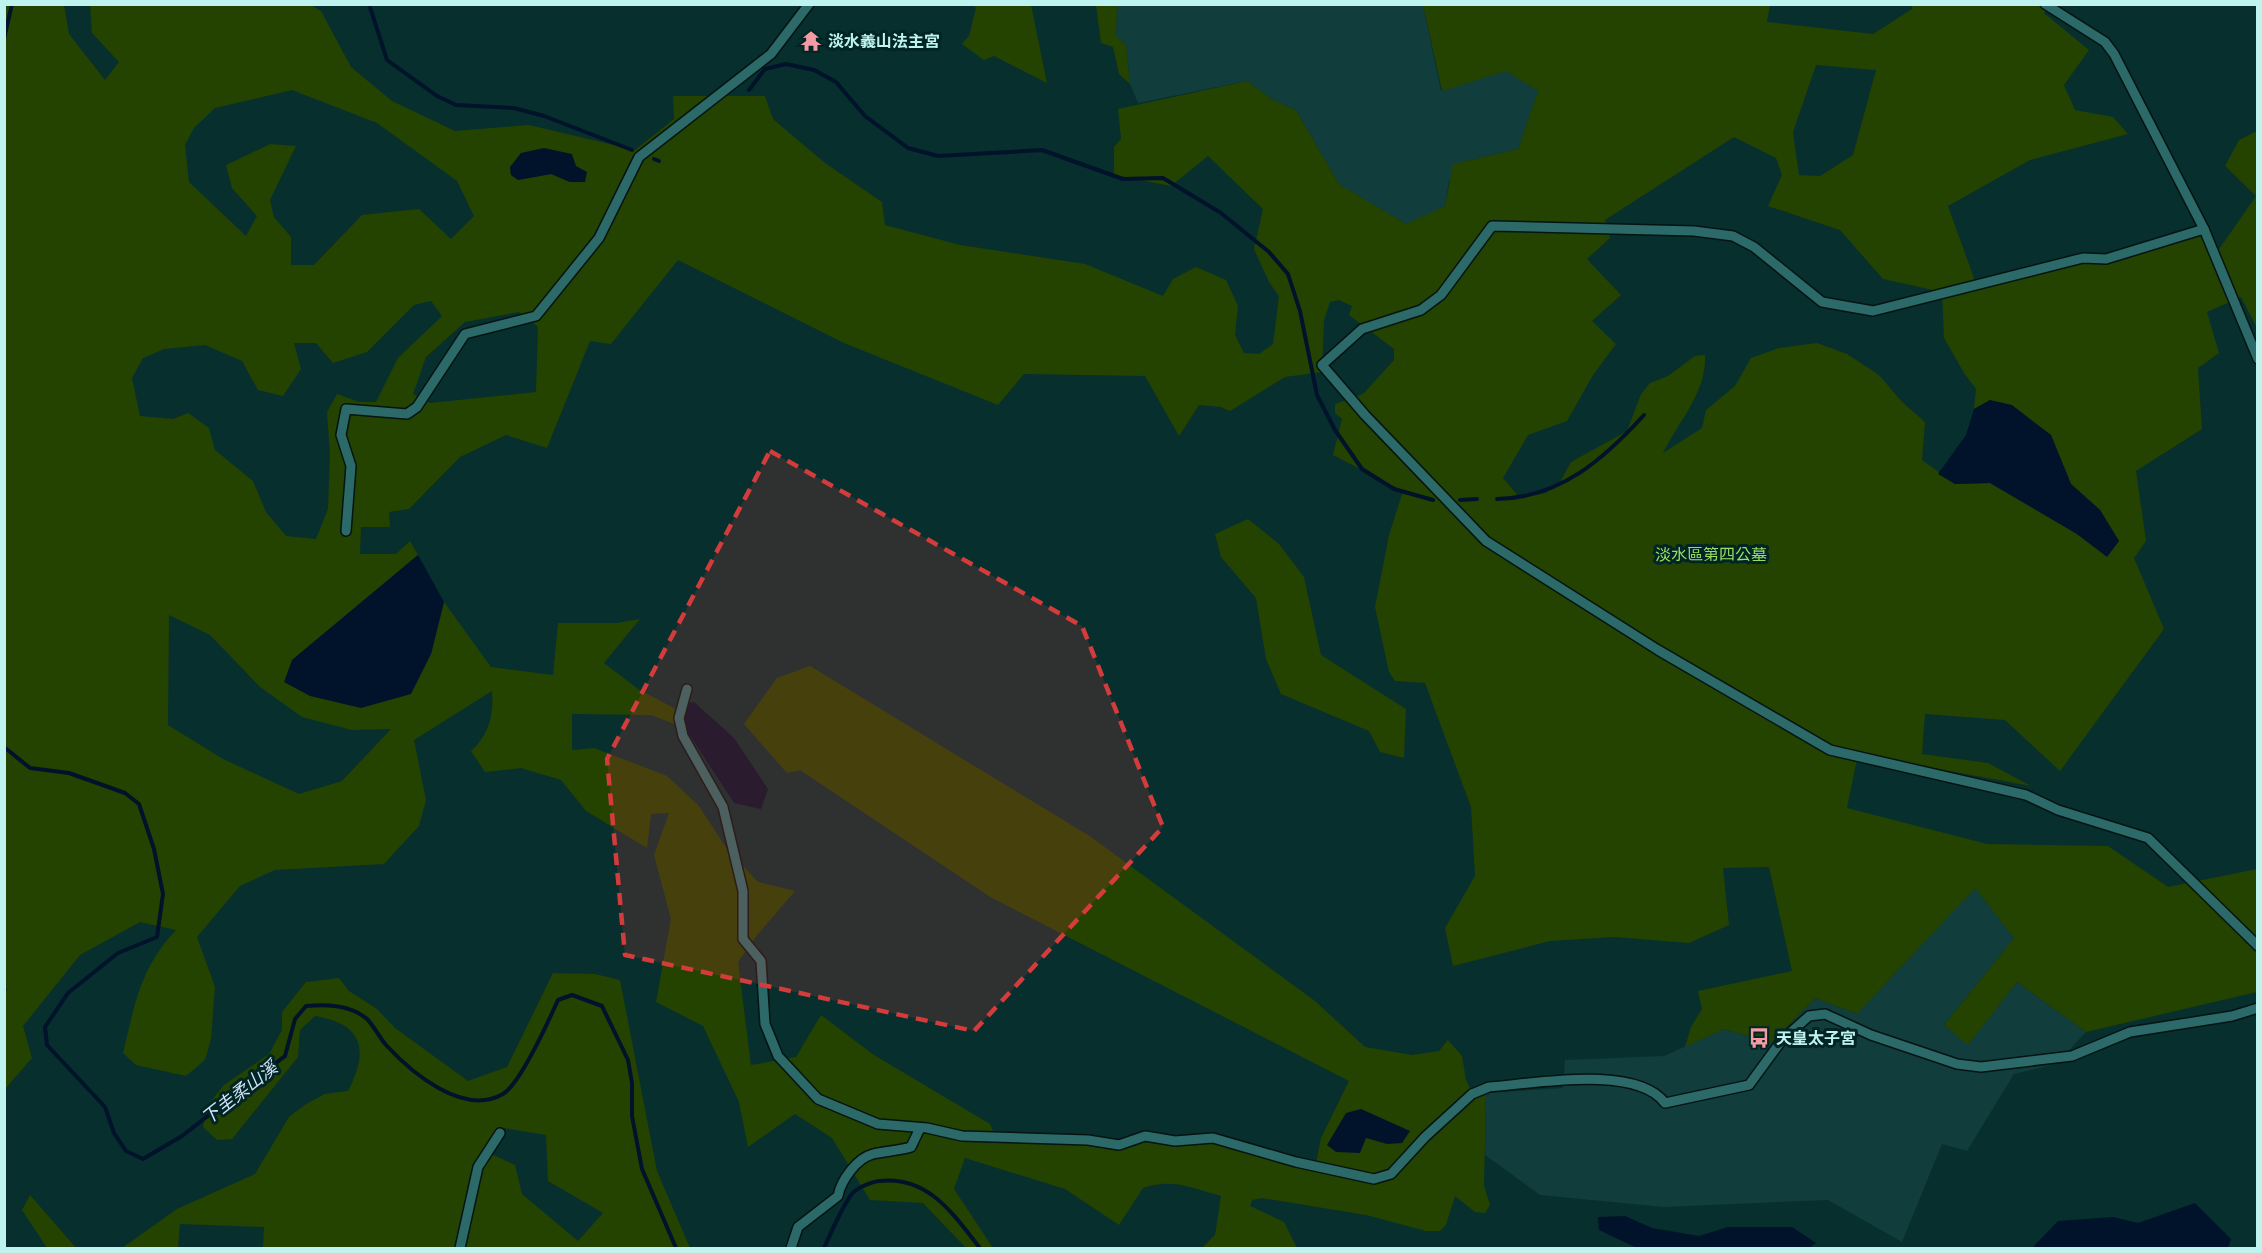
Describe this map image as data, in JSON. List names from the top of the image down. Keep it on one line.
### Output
{"water":["下圭柔山溪"],"parks":["淡水區第四公墓"],"places":{"temple":["淡水義山法主宮"],"bus stop":["天皇太子宮"]}}
